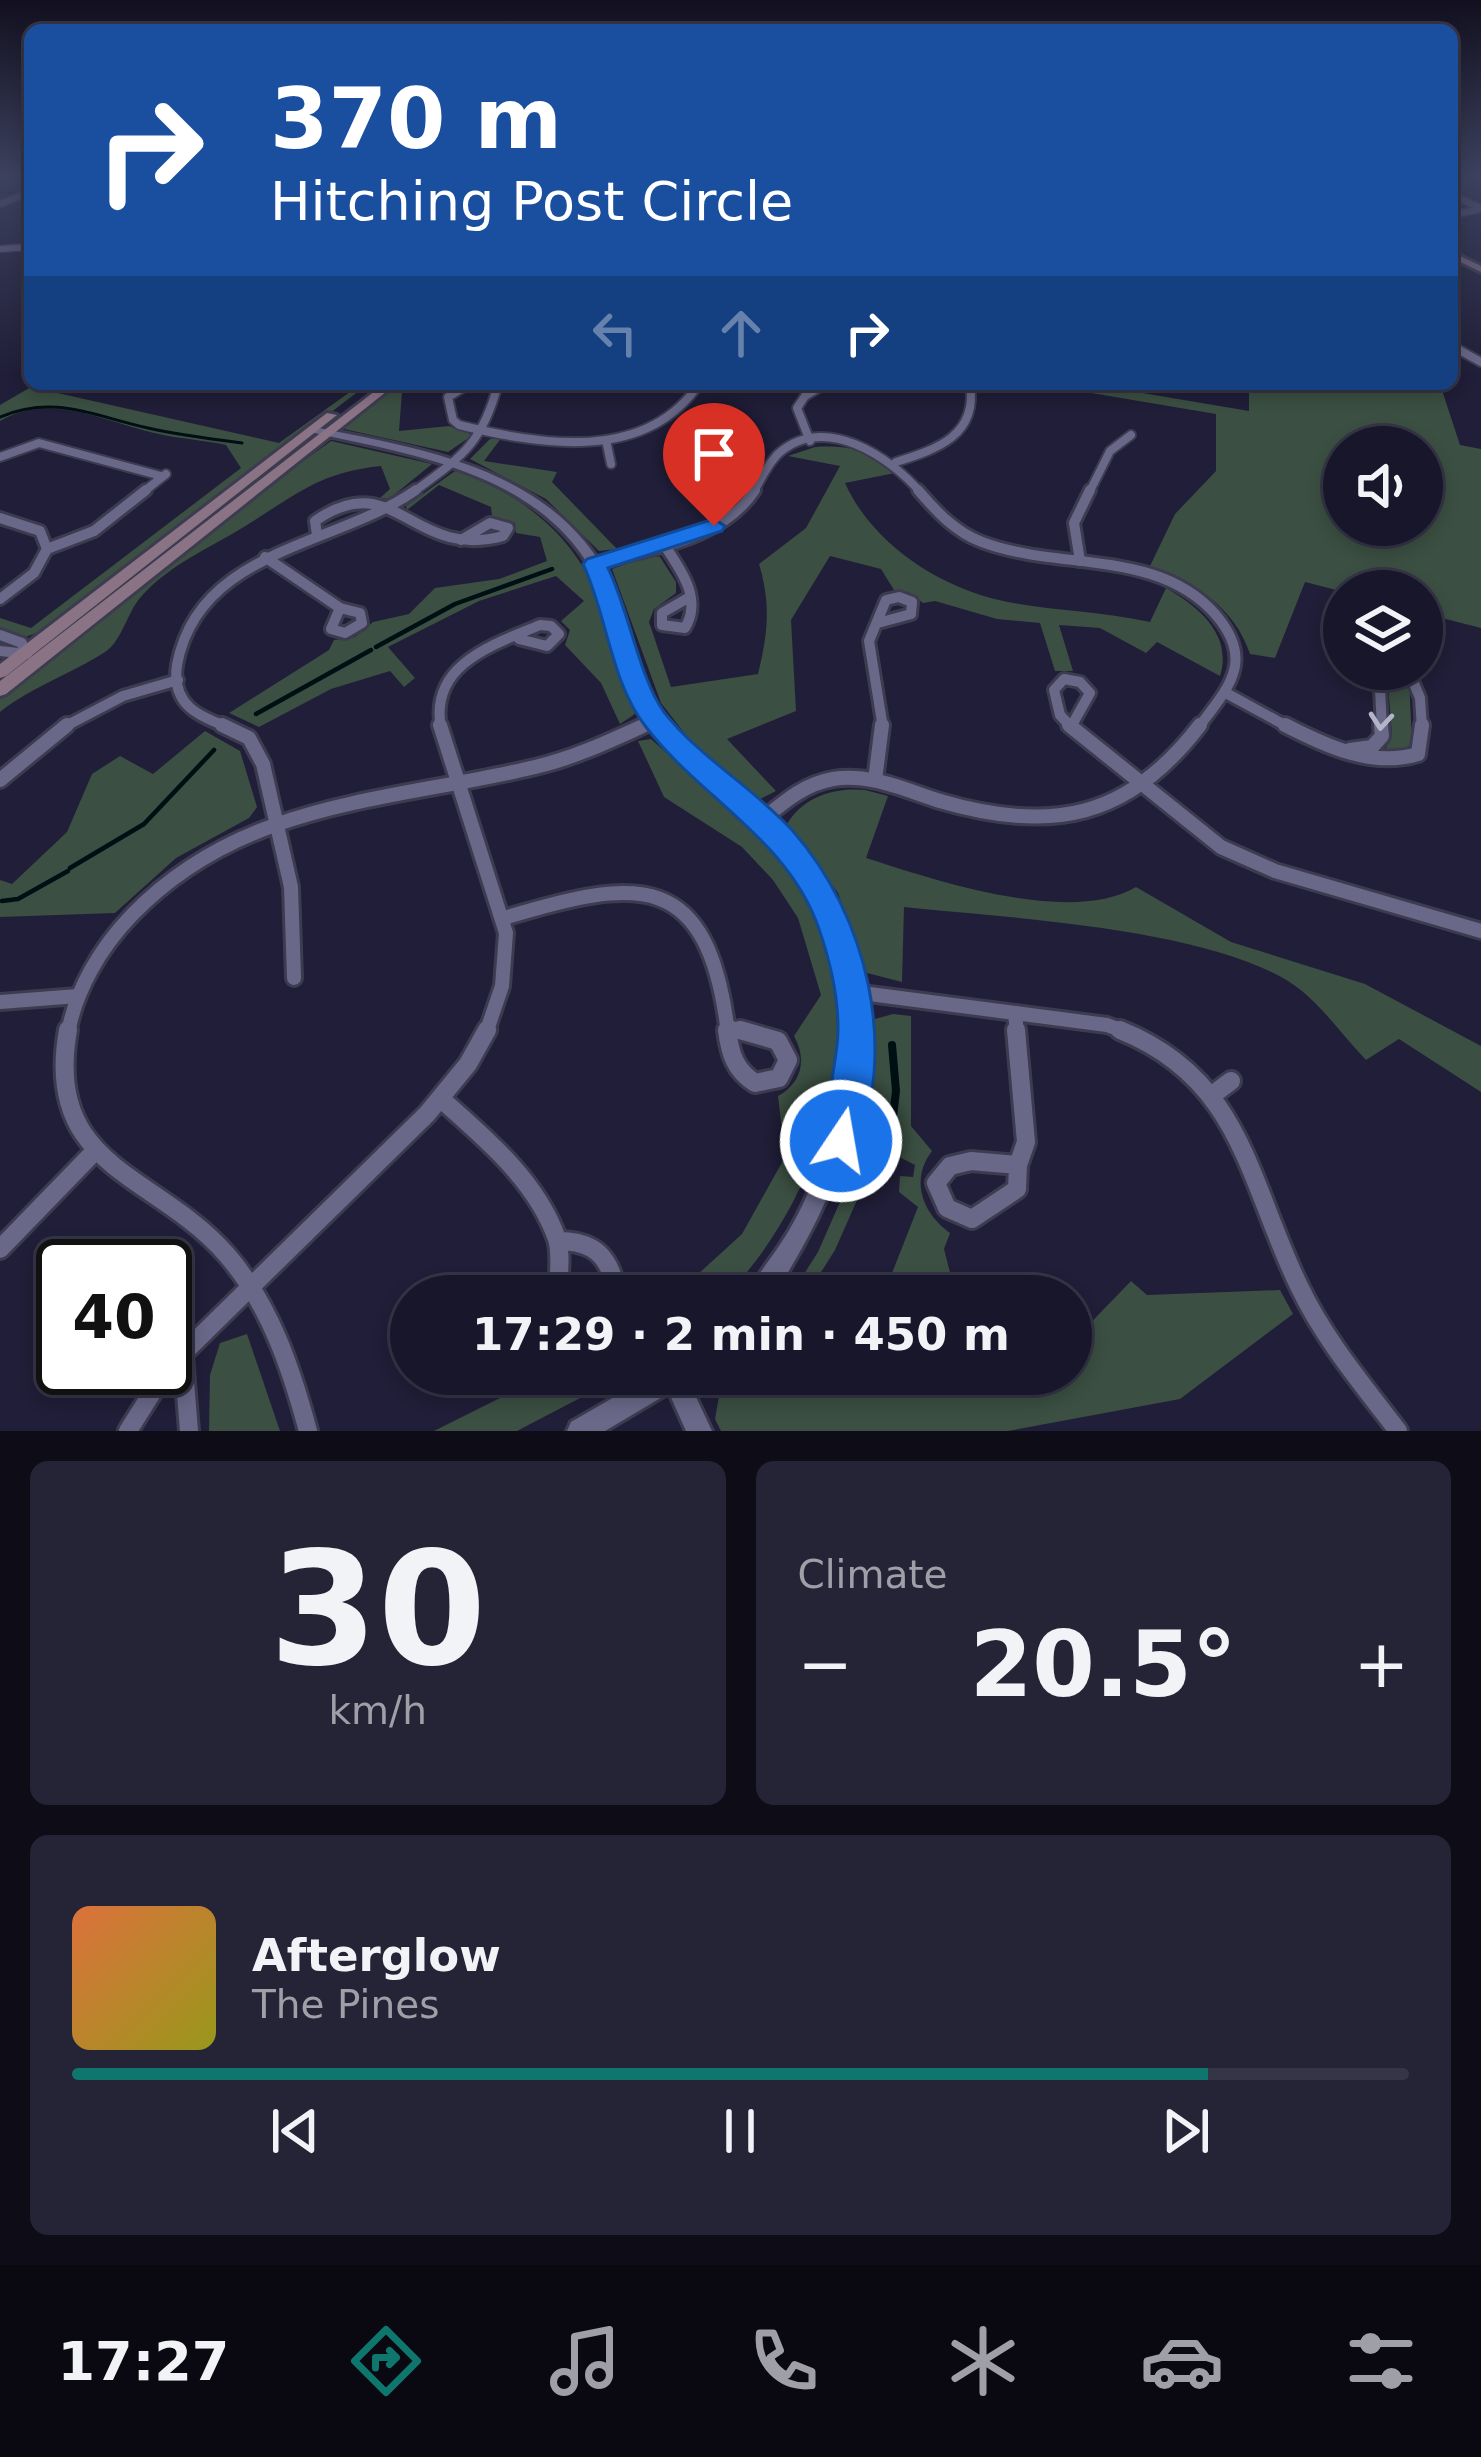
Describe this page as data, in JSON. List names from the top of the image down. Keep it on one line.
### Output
{"page":{"turn":["370 m","Hitching Post Circle"],"limit":"40","trip":"17:29 · 2 min · 450 m","tile":[["30","km/h"],"Climate"],"heat":["−","20.5°","+"],"song":["Afterglow","The Pines"],"tabs":"17:27"}}
